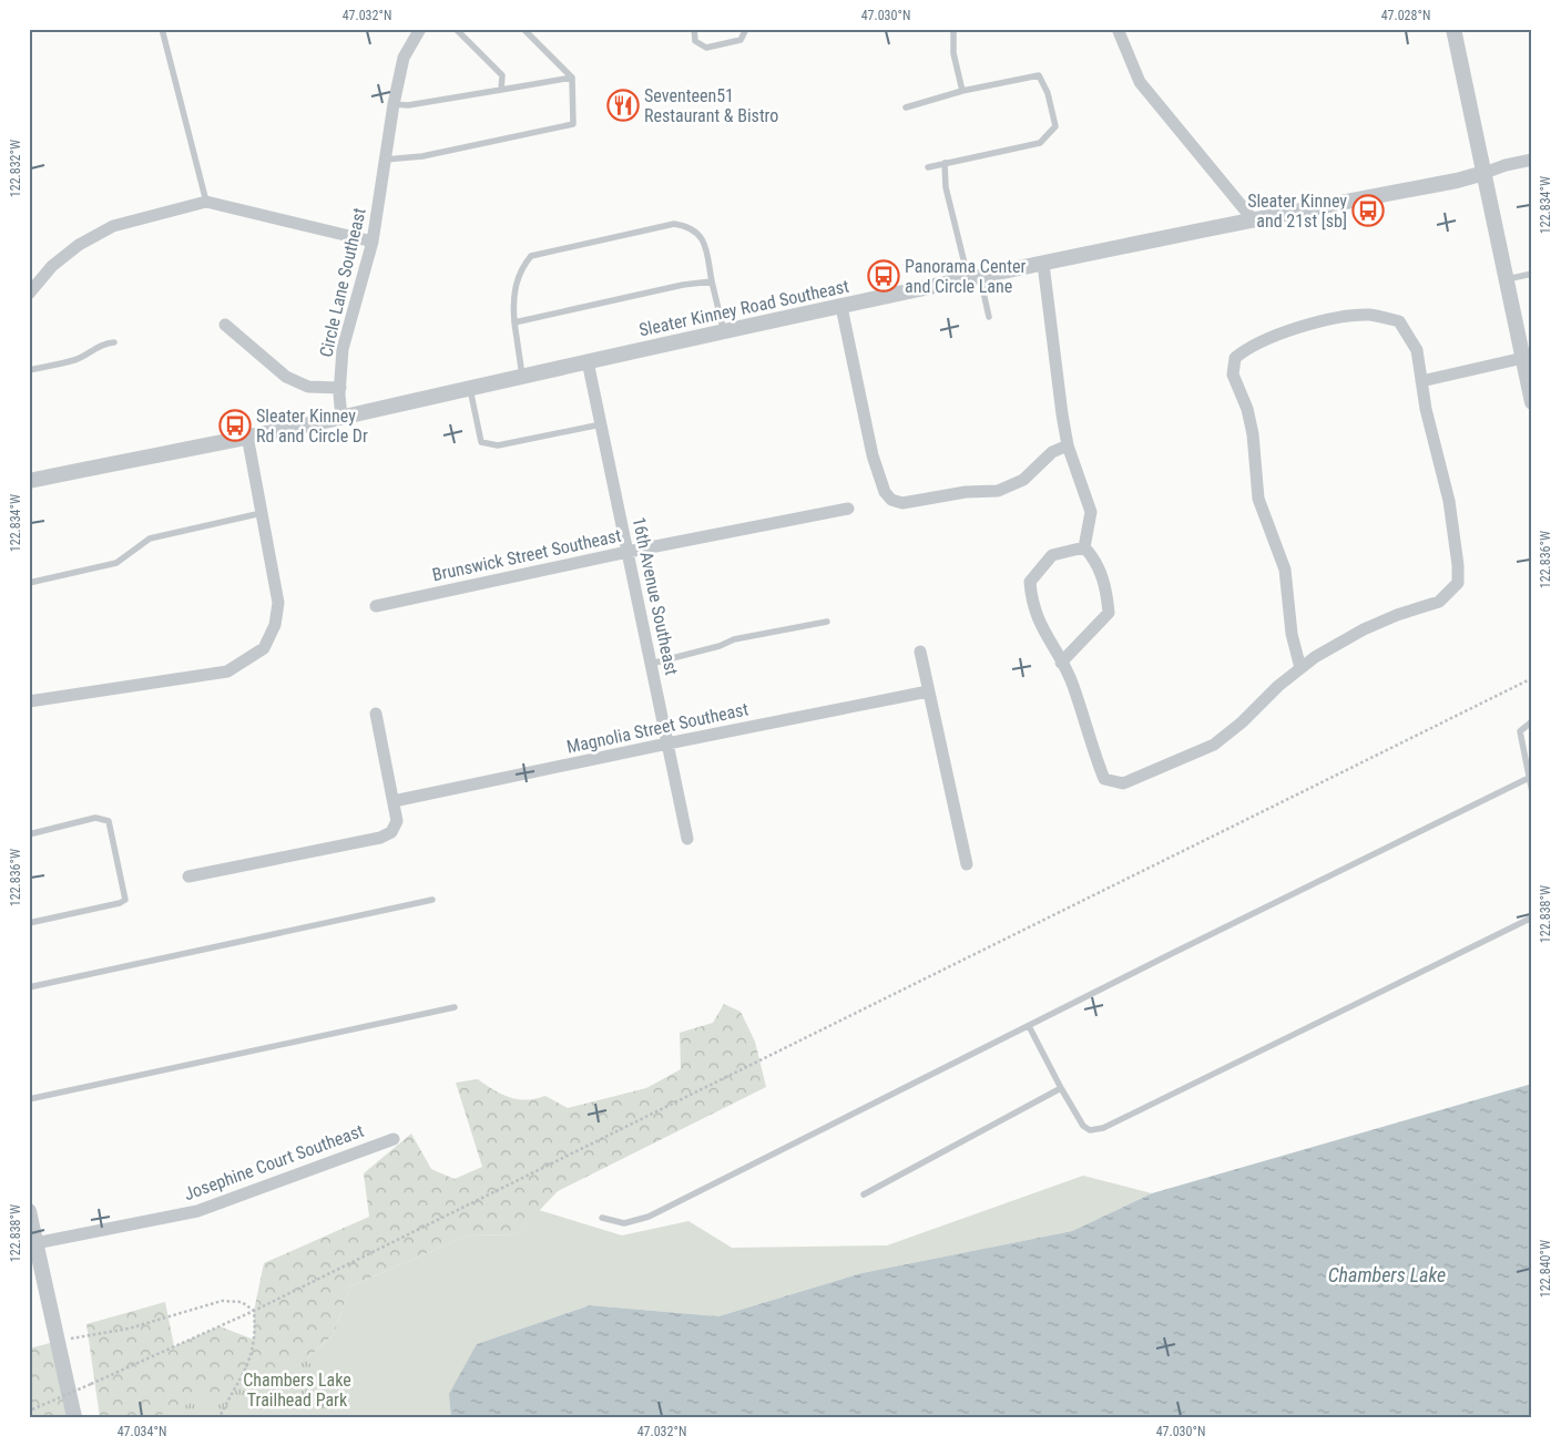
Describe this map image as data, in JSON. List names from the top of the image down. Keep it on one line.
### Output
{"streets":{"street":["Circle Lane Southeast","Sleater Kinney Road Southeast","Brunswick Street Southeast","16th Avenue Southeast","Magnolia Street Southeast","Josephine Court Southeast"]},"crossings":[["Circle Lane Southeast","Sleater Kinney Road Southeast"],["Sleater Kinney Road Southeast","16th Avenue Southeast"],["Brunswick Street Southeast","16th Avenue Southeast"],["16th Avenue Southeast","Magnolia Street Southeast"]],"water":["Chambers Lake"],"parks":["Chambers Lake Trailhead Park"],"places":{"restaurant":["Seventeen51 Restaurant & Bistro"],"bus stop":["Sleater Kinney and 21st [sb]","Panorama Center and Circle Lane","Sleater Kinney Rd and Circle Dr"]},"coordinates":["47.032°N","47.030°N","47.028°N","122.832°W","122.834°W","122.836°W","122.838°W","122.840°W","47.034°N"]}
